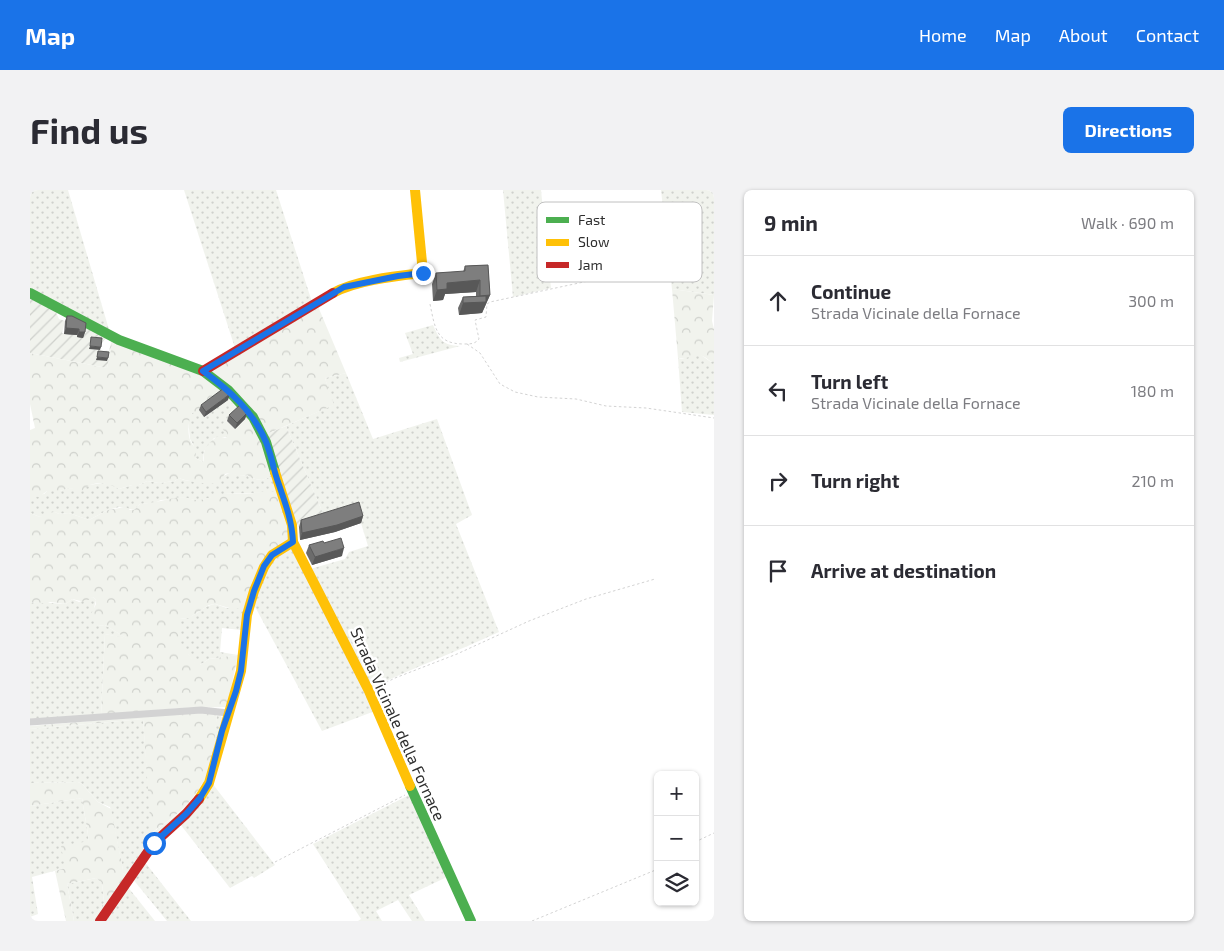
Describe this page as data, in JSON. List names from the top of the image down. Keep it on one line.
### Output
{"streets":{"street":["Strada Vicinale della Fornace"]},"legend":["Fast","Slow","Jam"],"page":{"header":"Map","nav":["Home","Map","About","Contact"],"buttons":"Directions","title":"Find us","heading":["9 min","Walk · 690 m"],"list":[["Continue","Strada Vicinale della Fornace","300 m"],["Turn left","Strada Vicinale della Fornace","180 m"],["Turn right","210 m"],"Arrive at destination"],"map_buttons":["+","−"]}}
